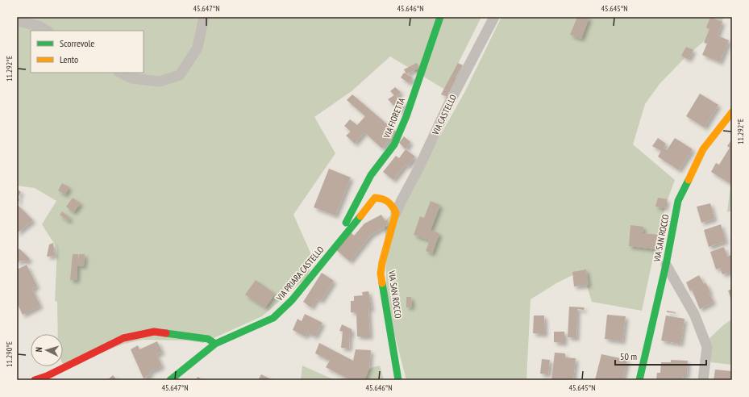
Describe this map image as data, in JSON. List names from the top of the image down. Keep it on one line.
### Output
{"streets":{"street":["VIA CASTELLO","VIA FIORETTA","VIA SAN ROCCO","VIA PRIARA CASTELLO"]},"crossings":[["VIA CASTELLO","VIA SAN ROCCO"],["VIA CASTELLO","VIA PRIARA CASTELLO"],["VIA FIORETTA","VIA PRIARA CASTELLO"],["VIA SAN ROCCO","VIA PRIARA CASTELLO"]],"legend":["Scorrevole","Lento"],"scale_bar":"50 m","north":"left","coordinates":["45.647°N","45.646°N","45.645°N","11.292°E","11.290°E"]}
